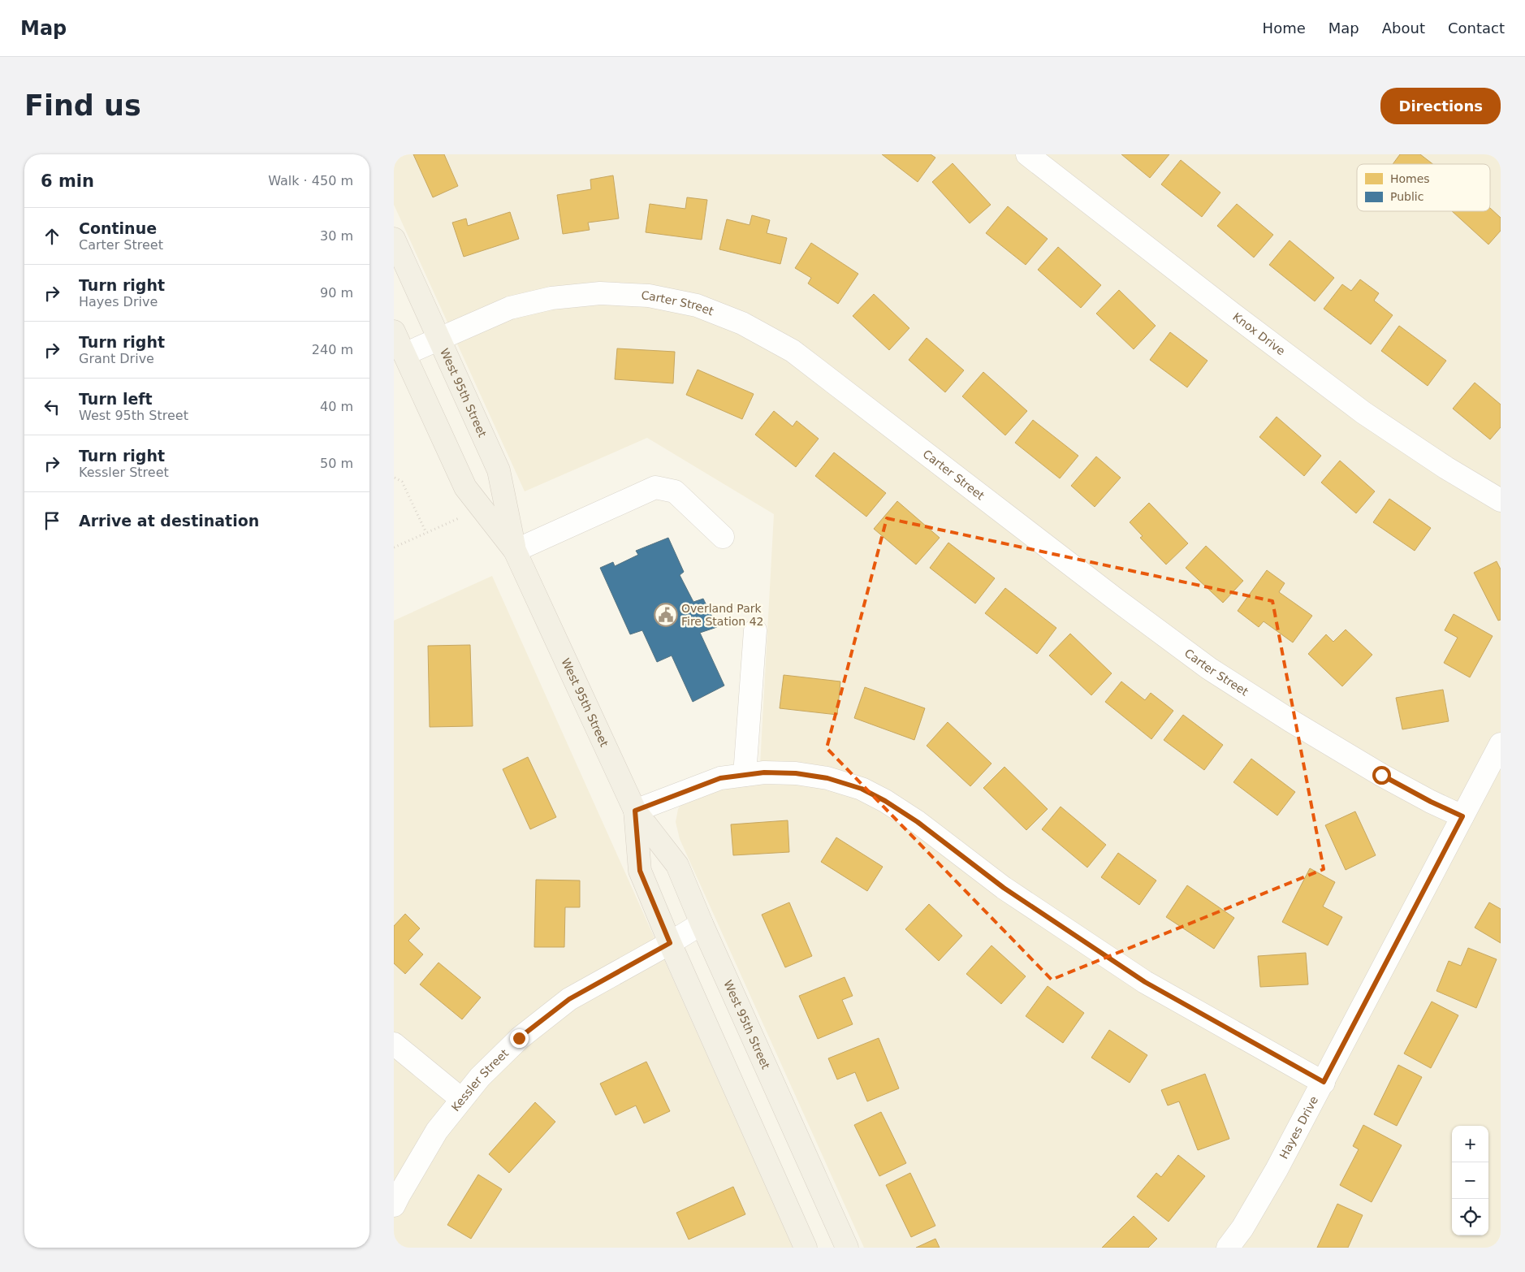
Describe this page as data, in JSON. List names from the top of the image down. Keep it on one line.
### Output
{"streets":{"main road":["West 95th Street"],"street":["Carter Street","Knox Drive","Kessler Street","Hayes Drive"]},"crossings":[["Carter Street","West 95th Street"],["Carter Street","Hayes Drive"],["West 95th Street","Kessler Street"]],"places":{"public building":["Overland Park Fire Station 42"]},"legend":["Homes","Public"],"page":{"header":"Map","nav":["Home","Map","About","Contact"],"buttons":"Directions","title":"Find us","heading":["6 min","Walk · 450 m"],"list":[["Continue","Carter Street","30 m"],["Turn right","Hayes Drive","90 m"],["Turn right","Grant Drive","240 m"],["Turn left","West 95th Street","40 m"],["Turn right","Kessler Street","50 m"],"Arrive at destination"],"map_buttons":["+","−"]}}
